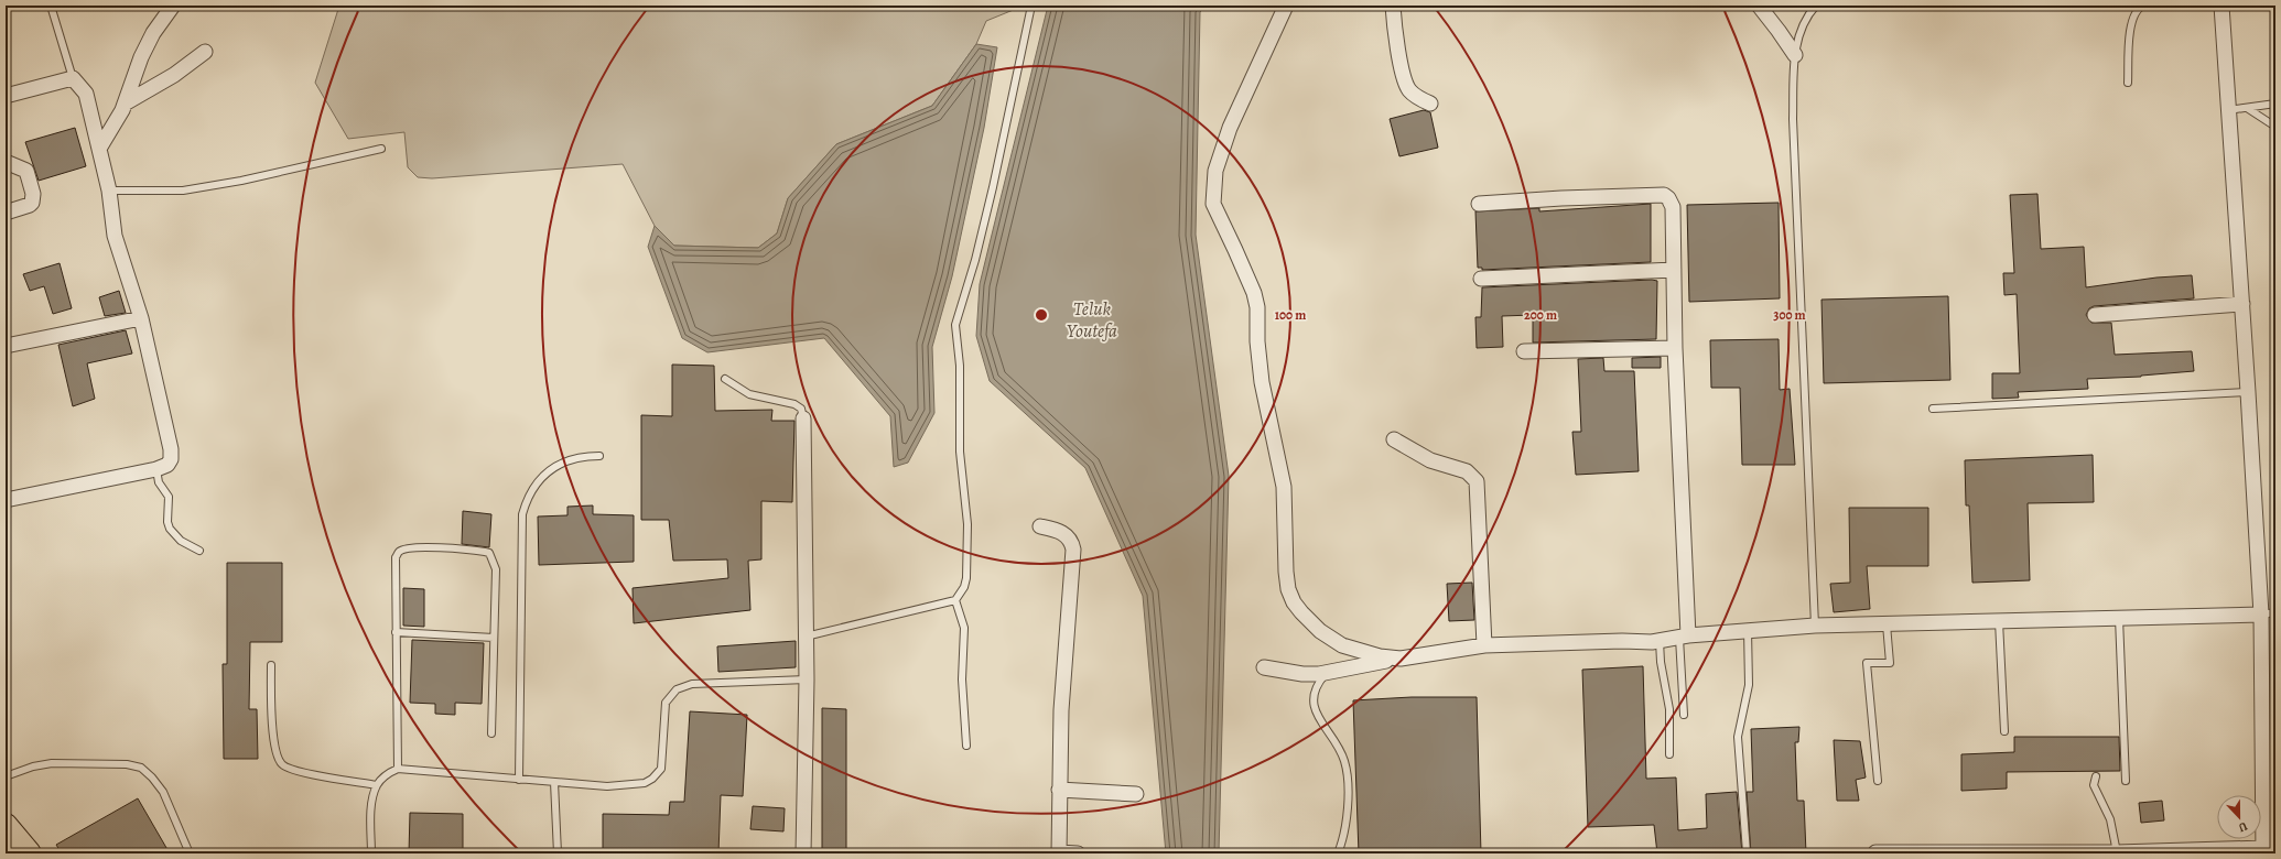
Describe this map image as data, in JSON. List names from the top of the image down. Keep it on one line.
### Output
{"water":["Teluk Youtefa"],"north":"bottom","rings":["100 m","200 m","300 m"]}
